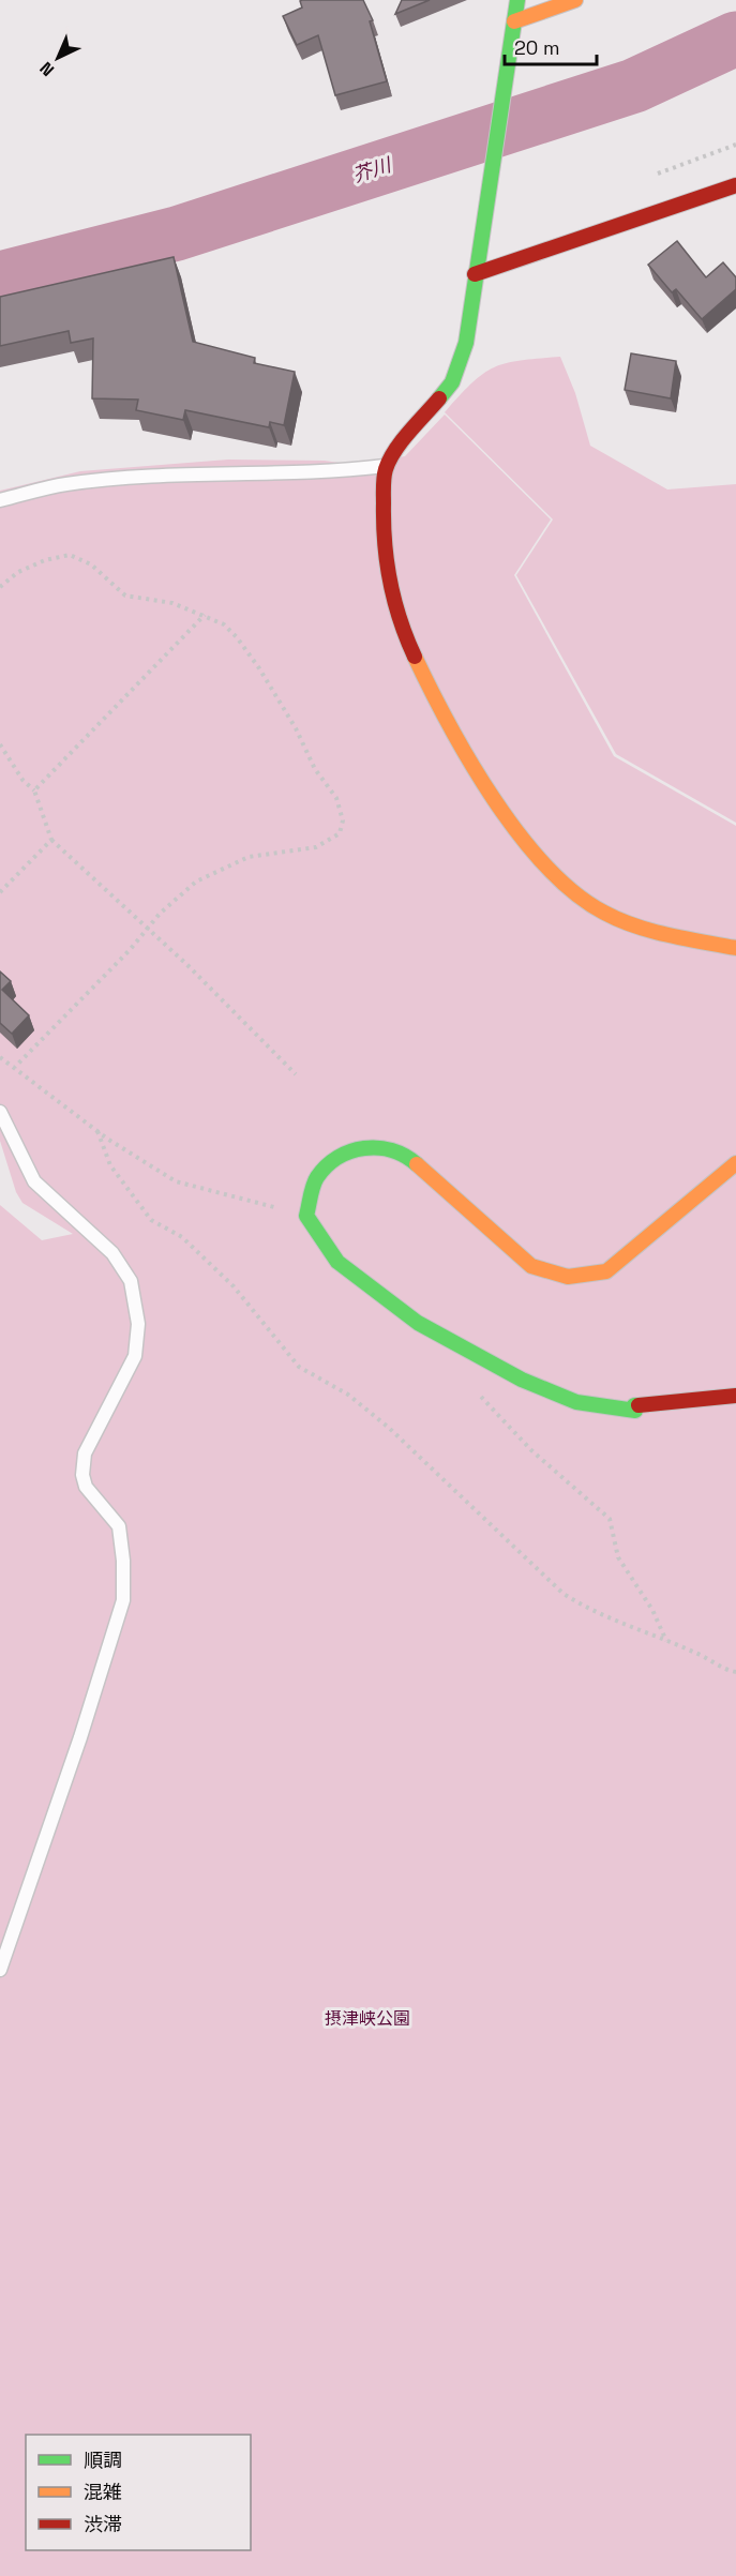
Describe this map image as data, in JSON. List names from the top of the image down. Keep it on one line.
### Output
{"water":["芥川"],"parks":["摂津峡公園"],"legend":["順調","混雑","渋滞"],"scale_bar":"20 m","north":"bottom left"}
